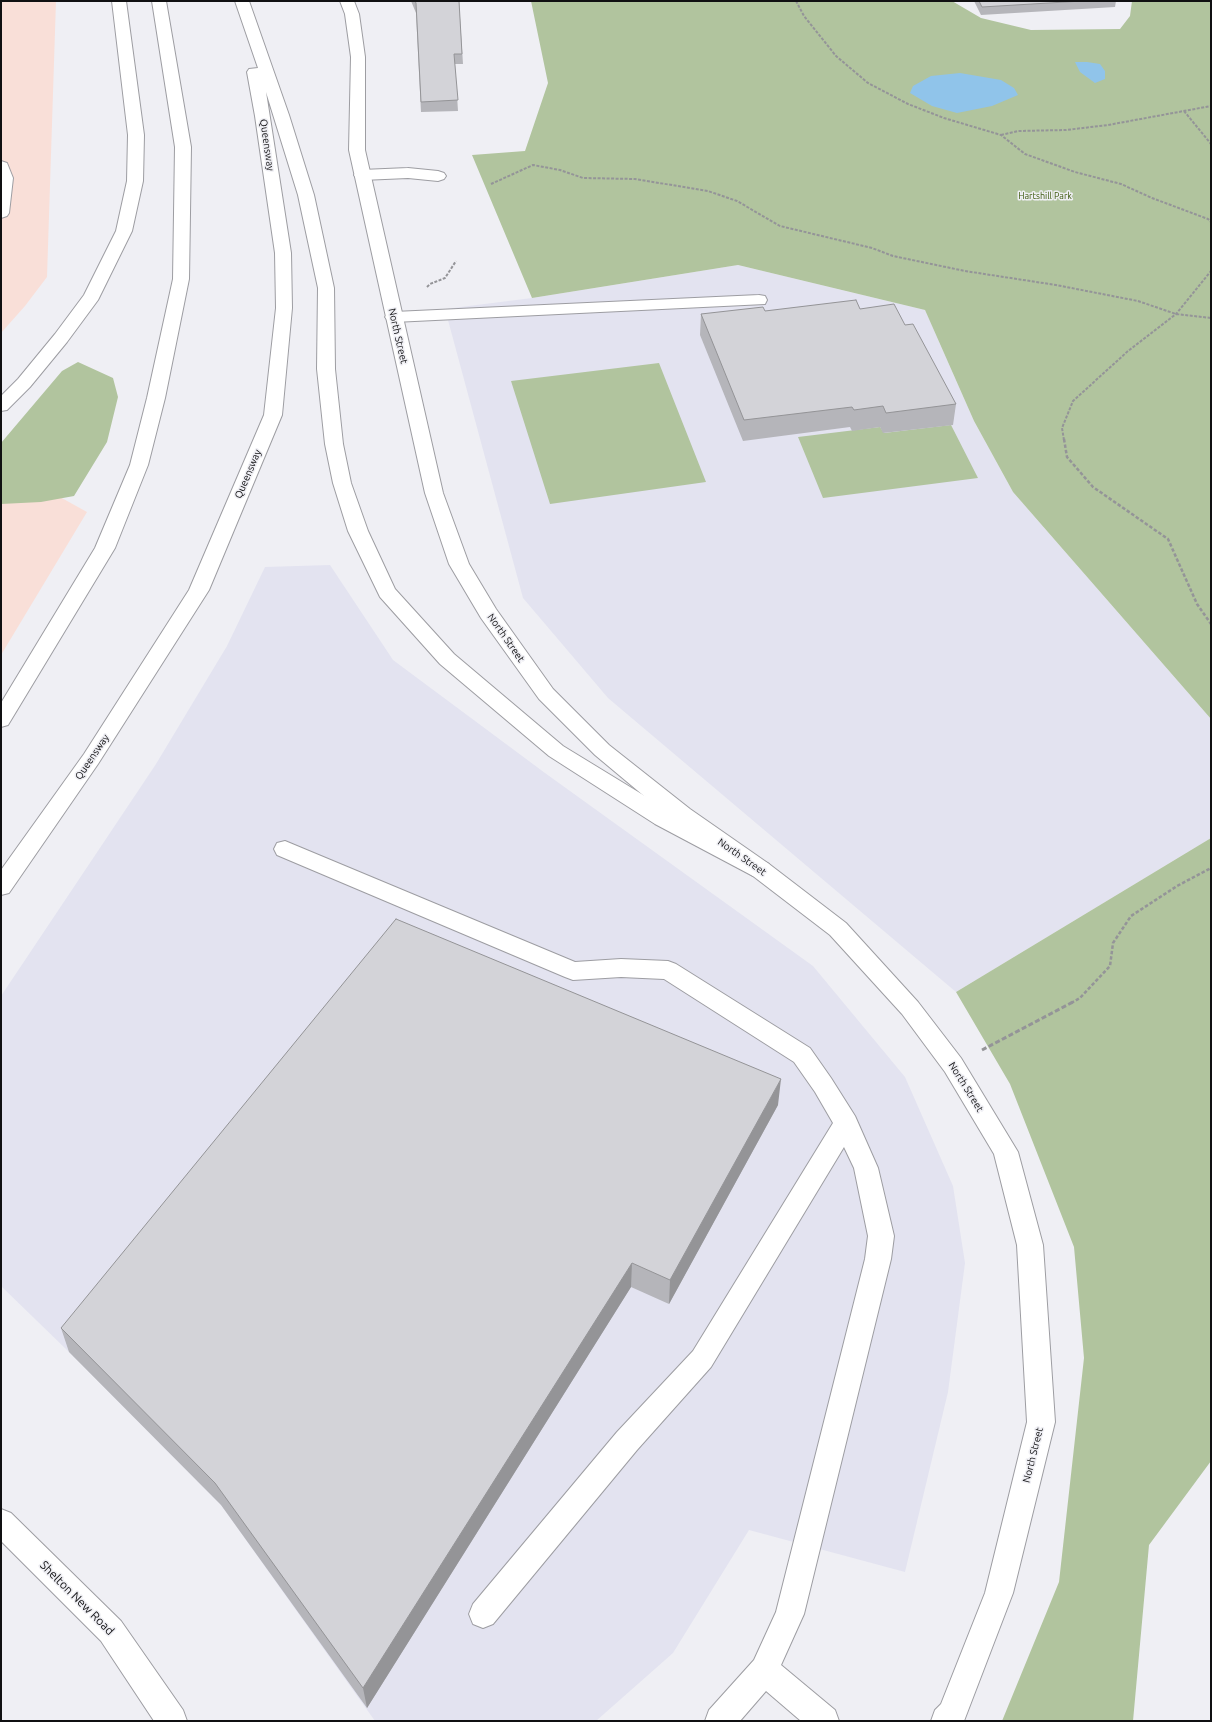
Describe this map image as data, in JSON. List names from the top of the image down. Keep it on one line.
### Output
{"streets":{"main road":["Queensway","North Street","Shelton New Road"]},"parks":["Hartshill Park"]}
